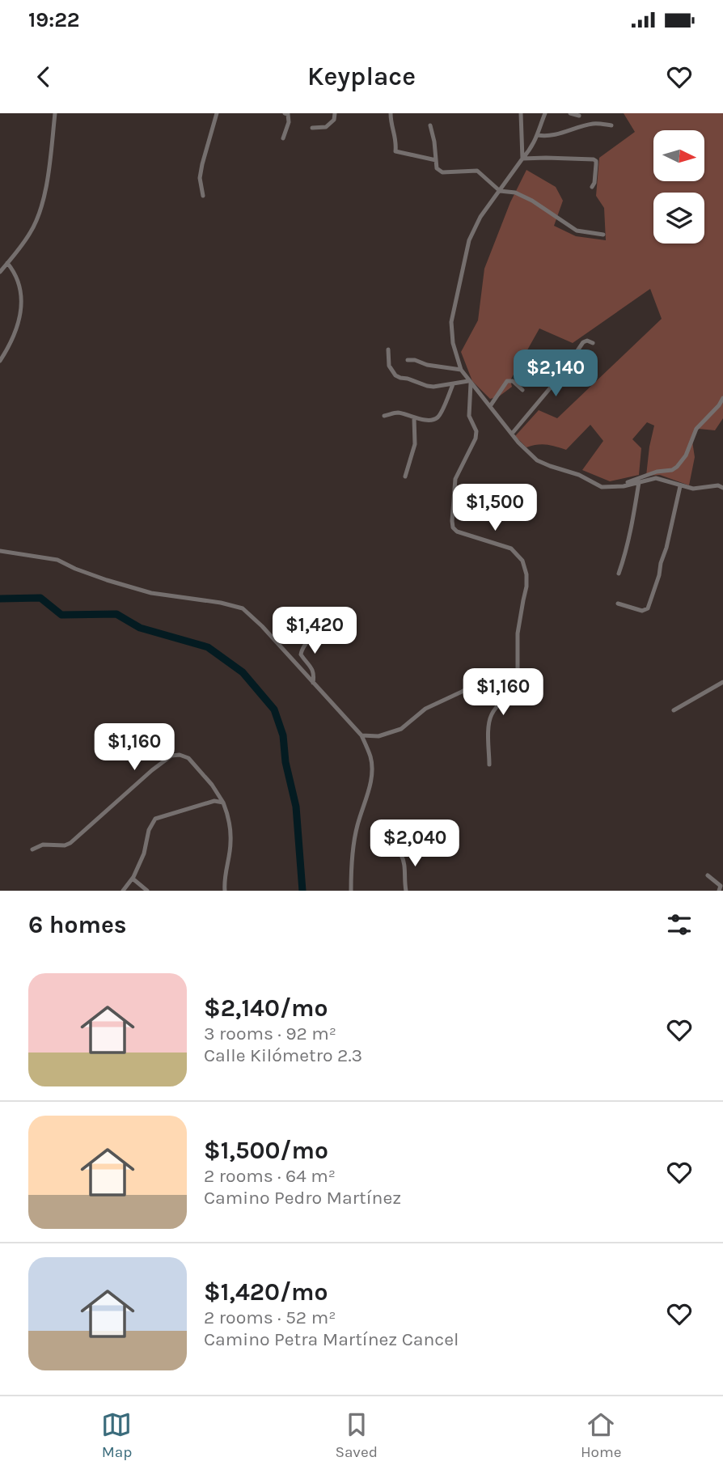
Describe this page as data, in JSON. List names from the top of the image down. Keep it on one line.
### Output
{"north":"right","page":{"status":"19:22","header":"Keyplace","price":["$2,140","$1,500","$1,420","$1,160","$1,160","$2,040"],"heading":"6 homes","list":[{"name":"$2,140/mo","note":"3 rooms · 92 m² · Calle Kilómetro 2.3"},{"name":"$1,500/mo","note":"2 rooms · 64 m² · Camino Pedro Martínez"},{"name":"$1,420/mo","note":"2 rooms · 52 m² · Camino Petra Martínez Cancel"}],"tabs":["Map","Saved","Home"]}}
